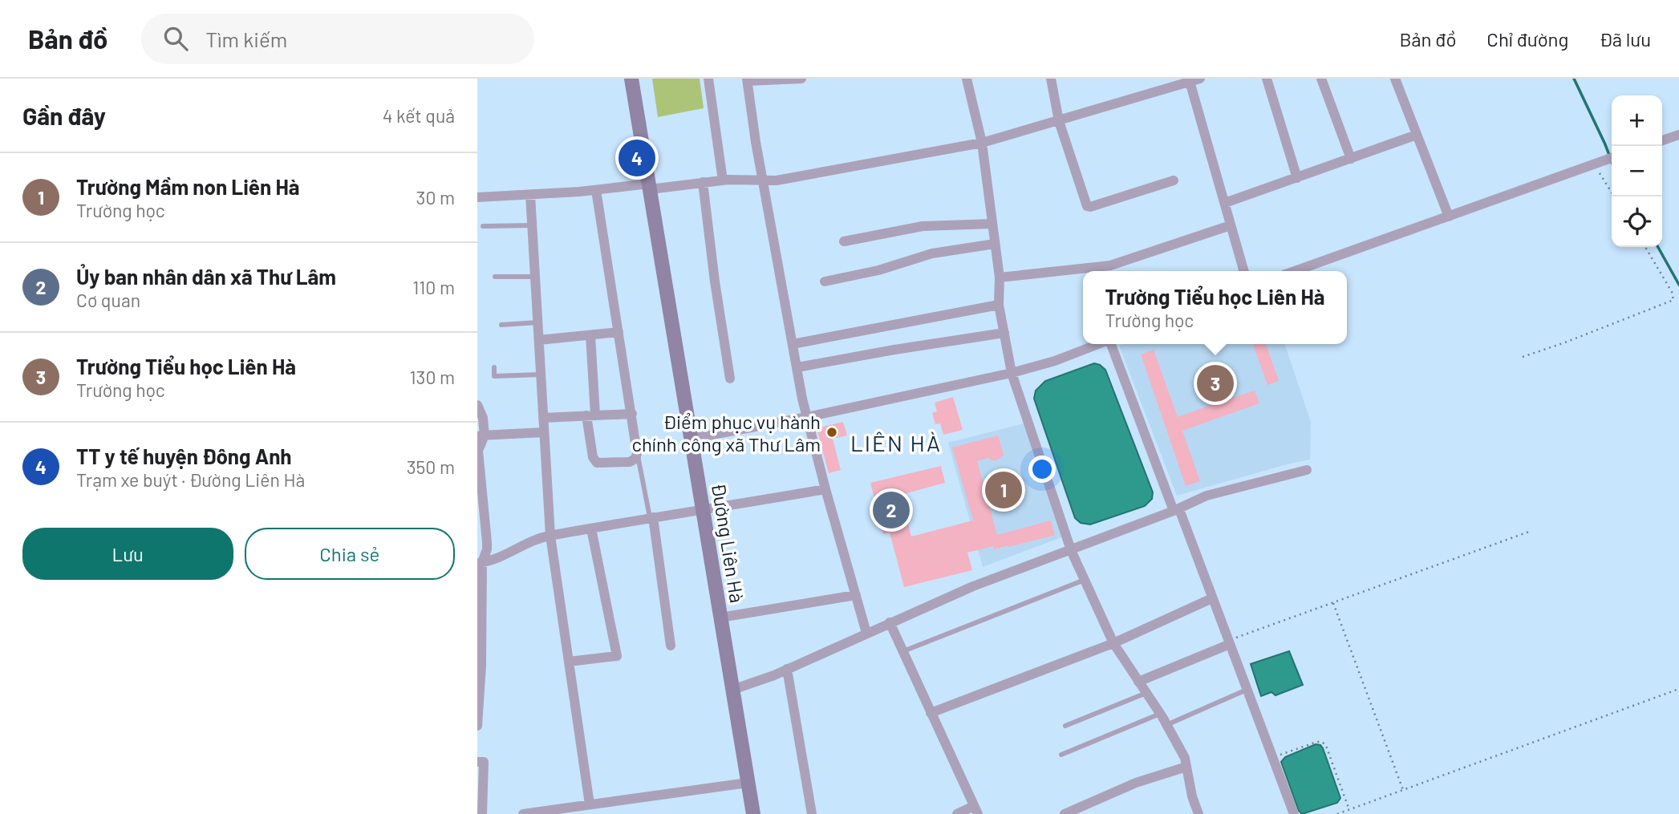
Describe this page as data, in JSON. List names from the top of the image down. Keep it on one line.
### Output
{"streets":{"main road":["Đường Liên Hà"]},"districts":["LIÊN HÀ"],"places":["Điểm phục vụ hành chính công xã Thư Lâm"],"page":{"header":"Bản đồ","search":"Tìm kiếm","nav":["Bản đồ","Chỉ đường","Đã lưu"],"heading":["Gần đây","4 kết quả"],"map_buttons":["+","−"],"pins":["4","3","1","2"],"list":[{"mark":"1","name":"Trường Mầm non Liên Hà","note":"Trường học","value":"30 m"},{"mark":"2","name":"Ủy ban nhân dân xã Thư Lâm","note":"Cơ quan","value":"110 m"},{"mark":"3","name":"Trường Tiểu học Liên Hà","note":"Trường học","value":"130 m"},{"mark":"4","name":"TT y tế huyện Đông Anh","note":"Trạm xe buýt · Đường Liên Hà","value":"350 m"}],"popup":["Trường Tiểu học Liên Hà","Trường học"],"buttons":["Lưu","Chia sẻ"]}}
